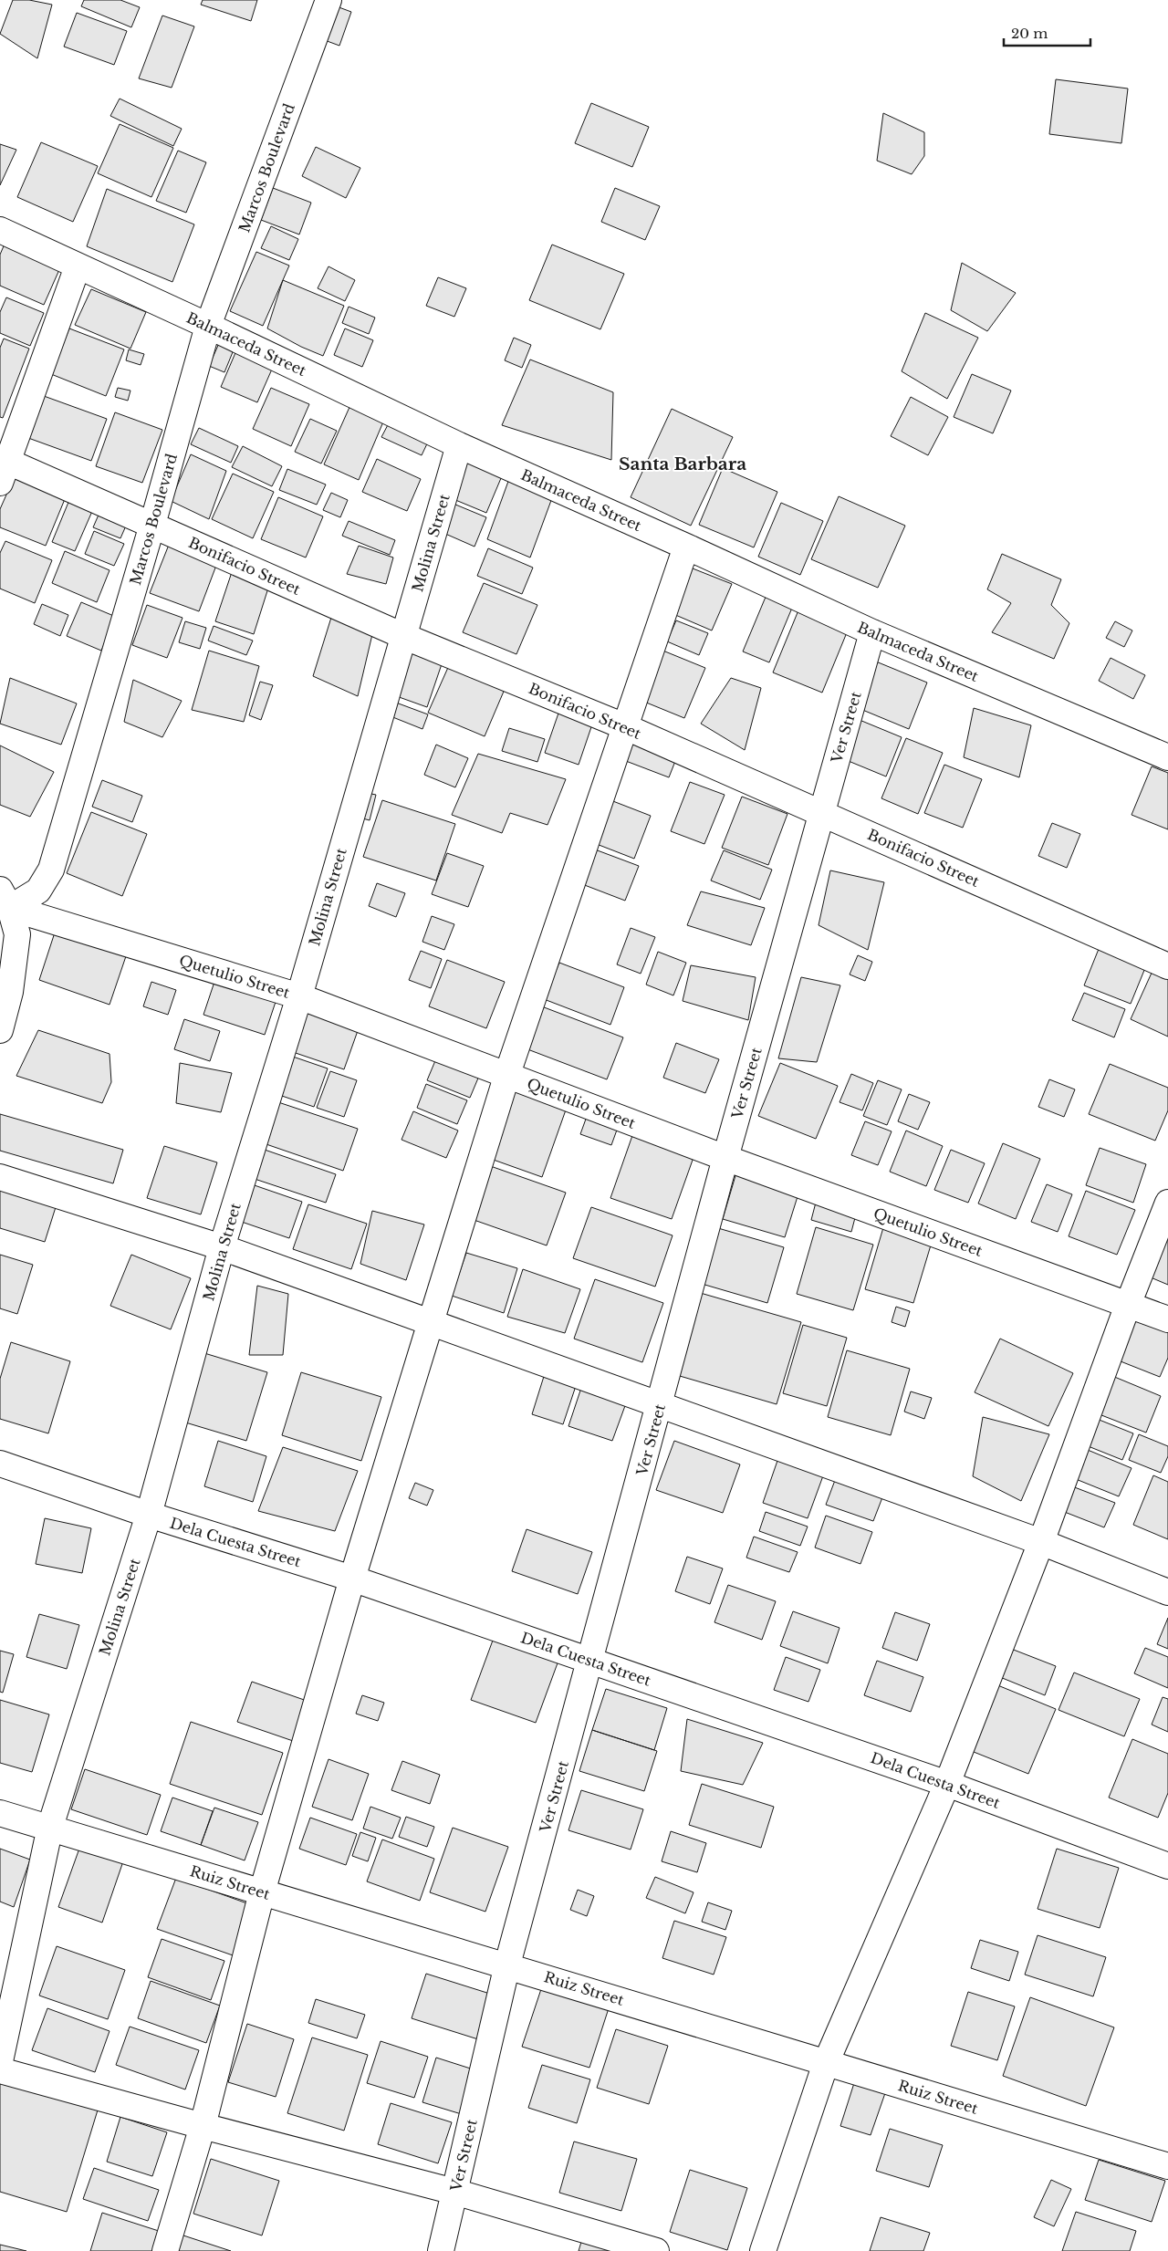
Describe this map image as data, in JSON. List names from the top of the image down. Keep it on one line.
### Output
{"streets":{"street":["Marcos Boulevard","Balmaceda Street","Molina Street","Bonifacio Street","Ver Street","Quetulio Street","Dela Cuesta Street","Ruiz Street"]},"crossings":[["Marcos Boulevard","Balmaceda Street"],["Marcos Boulevard","Bonifacio Street"],["Marcos Boulevard","Quetulio Street"],["Balmaceda Street","Molina Street"],["Balmaceda Street","Ver Street"],["Molina Street","Bonifacio Street"],["Molina Street","Quetulio Street"],["Molina Street","Dela Cuesta Street"],["Molina Street","Ruiz Street"],["Bonifacio Street","Ver Street"],["Ver Street","Quetulio Street"],["Ver Street","Dela Cuesta Street"],["Ver Street","Ruiz Street"]],"districts":["Santa Barbara"],"scale_bar":"20 m"}
